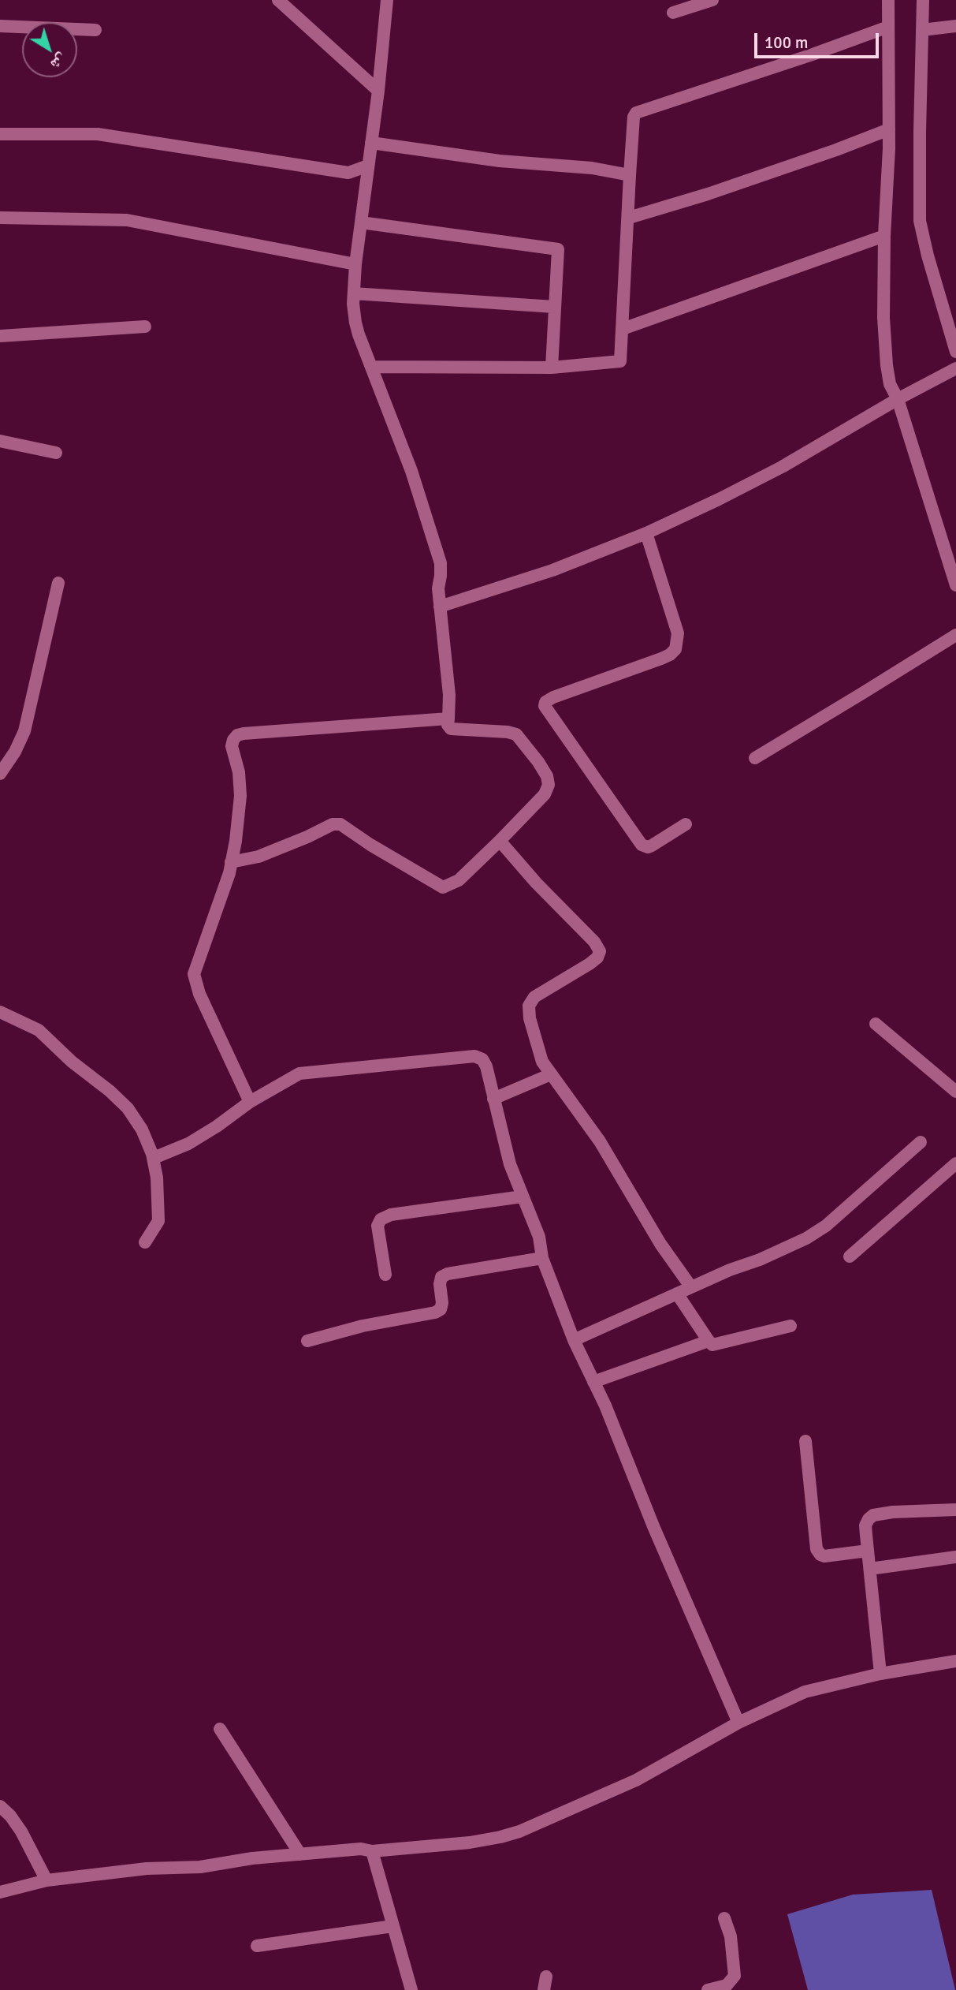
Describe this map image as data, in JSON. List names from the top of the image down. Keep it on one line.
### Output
{"scale_bar":"100 m","north":"bottom right"}
